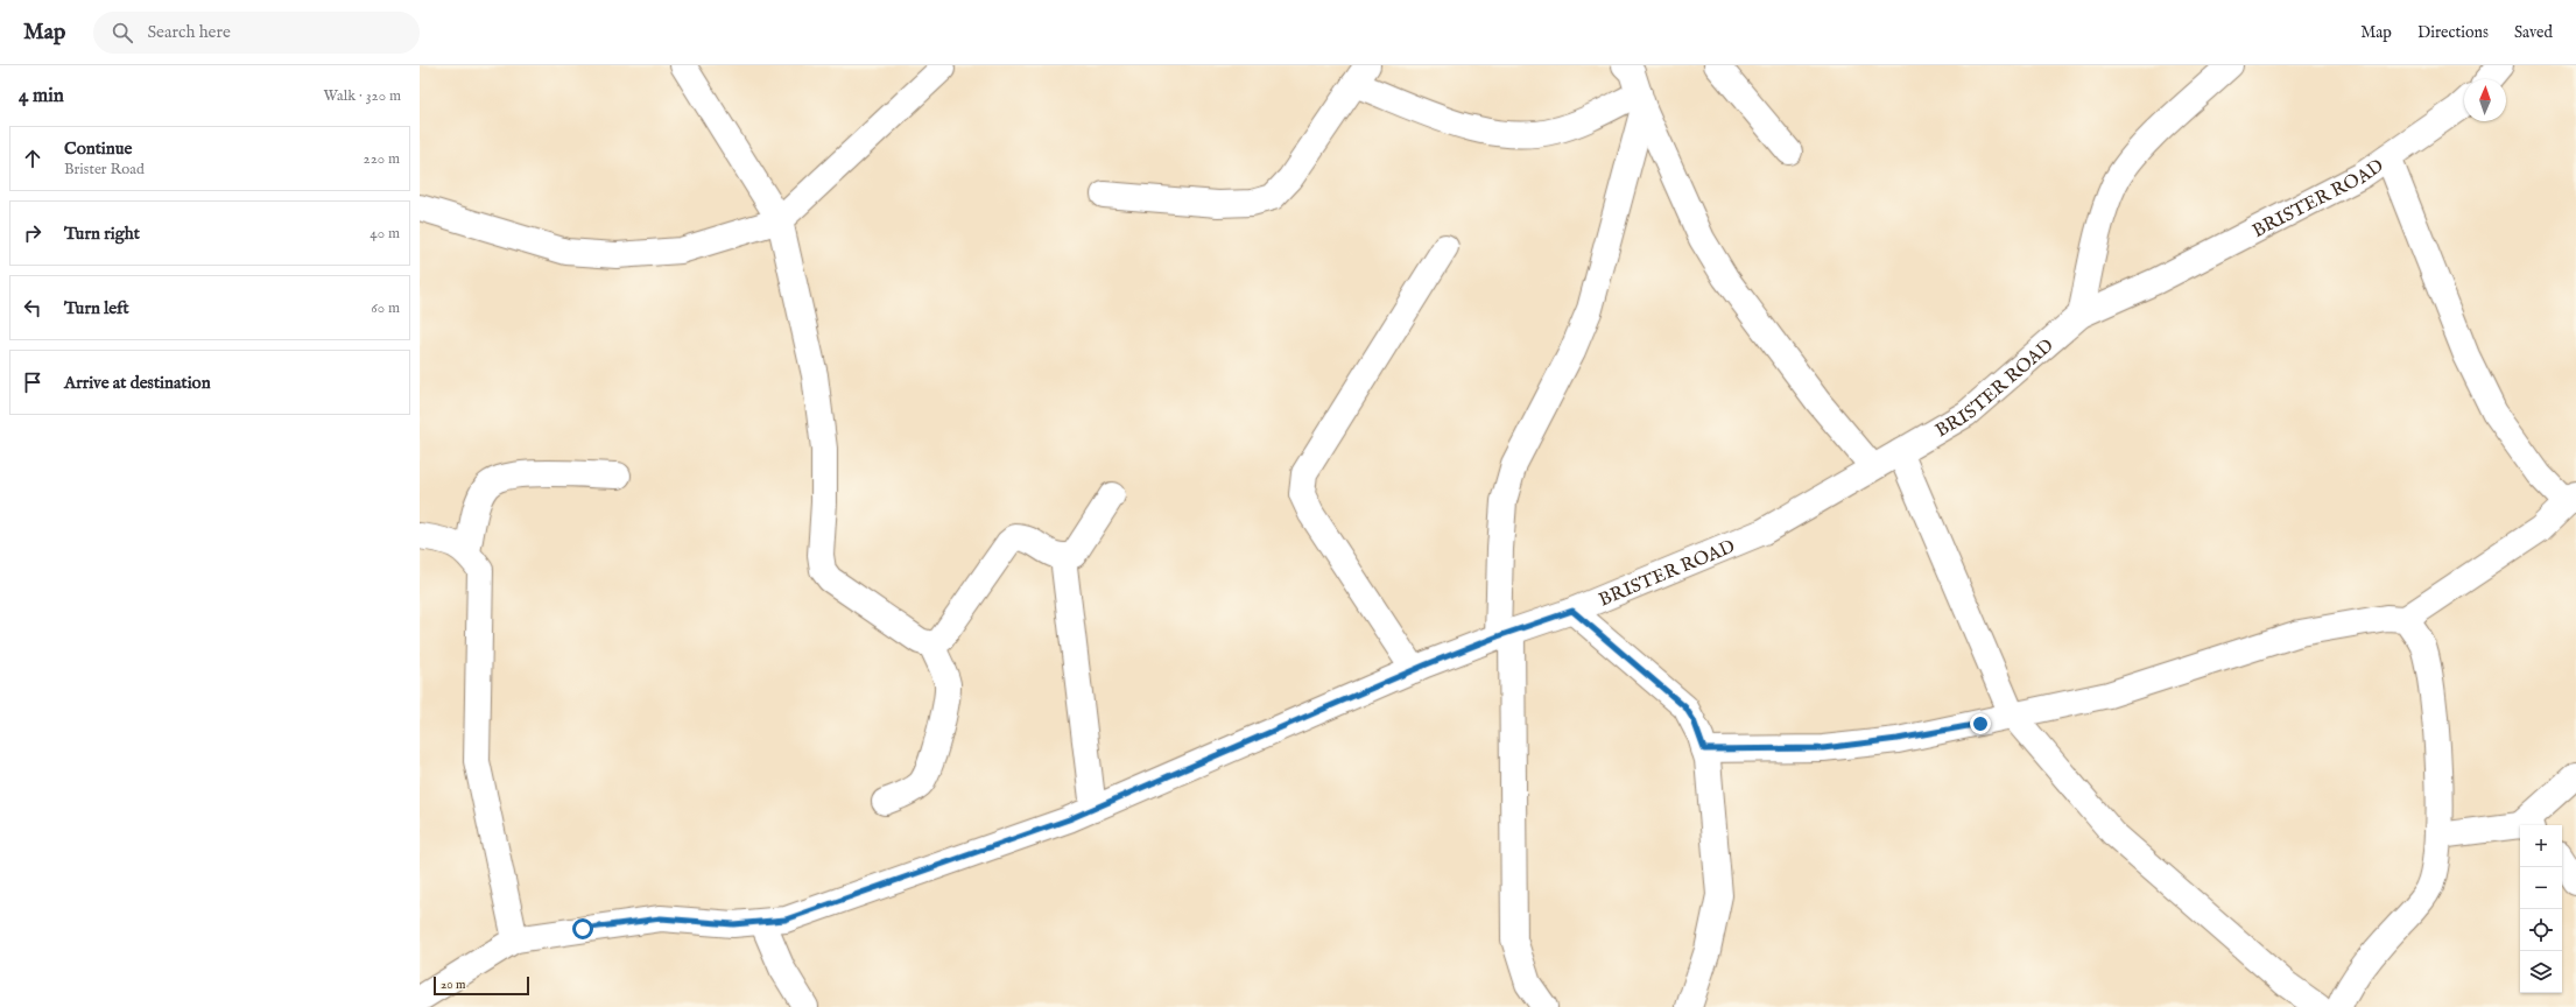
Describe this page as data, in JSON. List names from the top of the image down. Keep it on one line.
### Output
{"streets":{"street":["BRISTER ROAD"]},"scale_bar":"20 m","north":"top","page":{"header":"Map","search":"Search here","nav":["Map","Directions","Saved"],"heading":["4 min","Walk · 320 m"],"list":[["Continue","Brister Road","220 m"],["Turn right","40 m"],["Turn left","60 m"],"Arrive at destination"],"map_buttons":["+","−"],"scale":"20 m"}}
